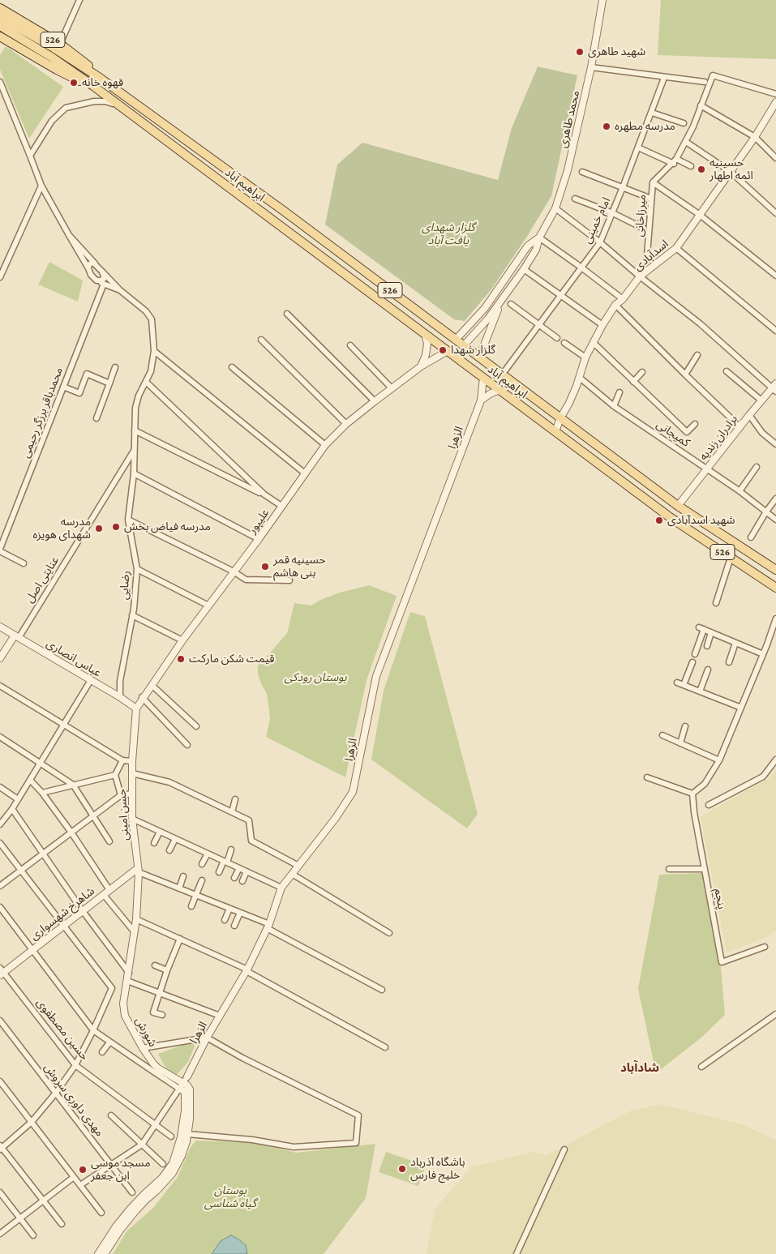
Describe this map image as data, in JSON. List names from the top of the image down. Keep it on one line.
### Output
{"streets":{"main road":["526","ابراهیم آباد"],"street":["محمد طاهری","میرزاخانی","امام خمینی","اسدآبادی","محمدباقر برزگر رحیمی","کمیجانی","الزهرا","برادران زندیه","علیپور","عنایتی اصل","رضایی","عباس انصاری","حسن امینی","پنجم","شاهرخ شهسواری","حسین مصطفوی","شورش","مهدی داوری سروش"]},"crossings":[["محمد طاهری","ابراهیم آباد"],["ابراهیم آباد","امام خمینی"],["ابراهیم آباد","اسدآبادی"],["ابراهیم آباد","الزهرا"],["ابراهیم آباد","برادران زندیه"],["ابراهیم آباد","علیپور"],["میرزاخانی","اسدآبادی"],["اسدآبادی","کمیجانی"],["کمیجانی","برادران زندیه"],["علیپور","عباس انصاری"],["علیپور","حسن امینی"],["عنایتی اصل","رضایی"],["عنایتی اصل","عباس انصاری"],["رضایی","عباس انصاری"],["عباس انصاری","حسن امینی"],["حسن امینی","شاهرخ شهسواری"],["حسن امینی","شورش"],["شاهرخ شهسواری","حسین مصطفوی"]],"districts":["شادآباد"],"parks":["گلزار شهدای یافت آباد","بوستان رودکی","بوستان گیاه شناسی"],"places":["شهید طاهری","قهوه خانه","مدرسه مطهره","حسینیه ائمه اطهار","گلزار شهدا","شهید اسدآبادی","مدرسه فیاض بخش","مدرسه شهدای هویزه","حسینیه قمر بنی هاشم","قیمت شکن مارکت","باشگاه آذرباد خلیج فارس","مسجد موسی ابن جعفر"]}
